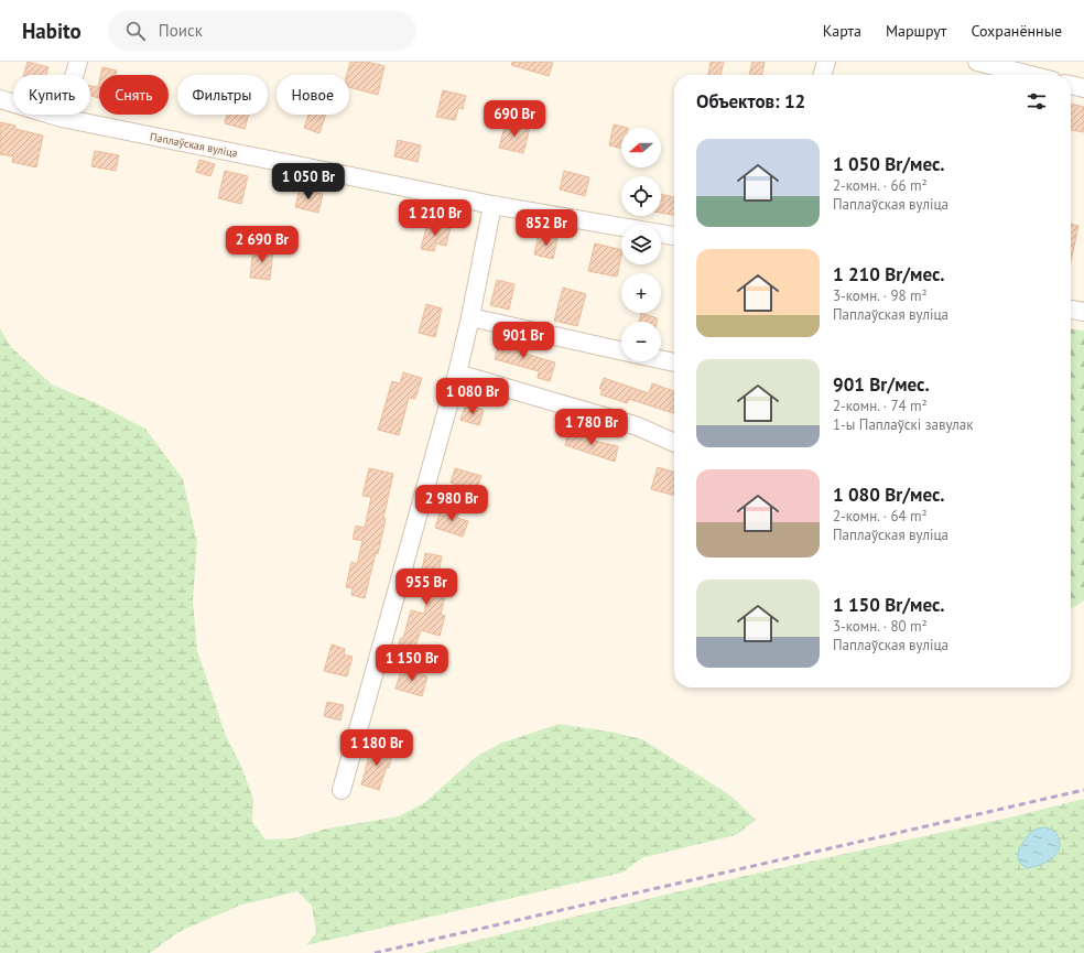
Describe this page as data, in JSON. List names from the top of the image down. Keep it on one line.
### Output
{"streets":{"street":["Паплаўская вуліца"]},"north":"left","page":{"header":"Habito","search":"Поиск","nav":["Карта","Маршрут","Сохранённые"],"chip":["Купить","Снять","Фильтры","Новое"],"heading":"Объектов: 12","price":["690 Br","1 050 Br","1 210 Br","852 Br","2 690 Br","901 Br","1 080 Br","1 780 Br","2 980 Br","955 Br","1 150 Br","1 180 Br"],"map_buttons":["+","−"],"list":[{"name":"1 050 Br/мес.","note":"2-комн. · 66 m² · Паплаўская вуліца"},{"name":"1 210 Br/мес.","note":"3-комн. · 98 m² · Паплаўская вуліца"},{"name":"901 Br/мес.","note":"2-комн. · 74 m² · 1-ы Паплаўскі завулак"},{"name":"1 080 Br/мес.","note":"2-комн. · 64 m² · Паплаўская вуліца"},{"name":"1 150 Br/мес.","note":"3-комн. · 80 m² · Паплаўская вуліца"}]}}
